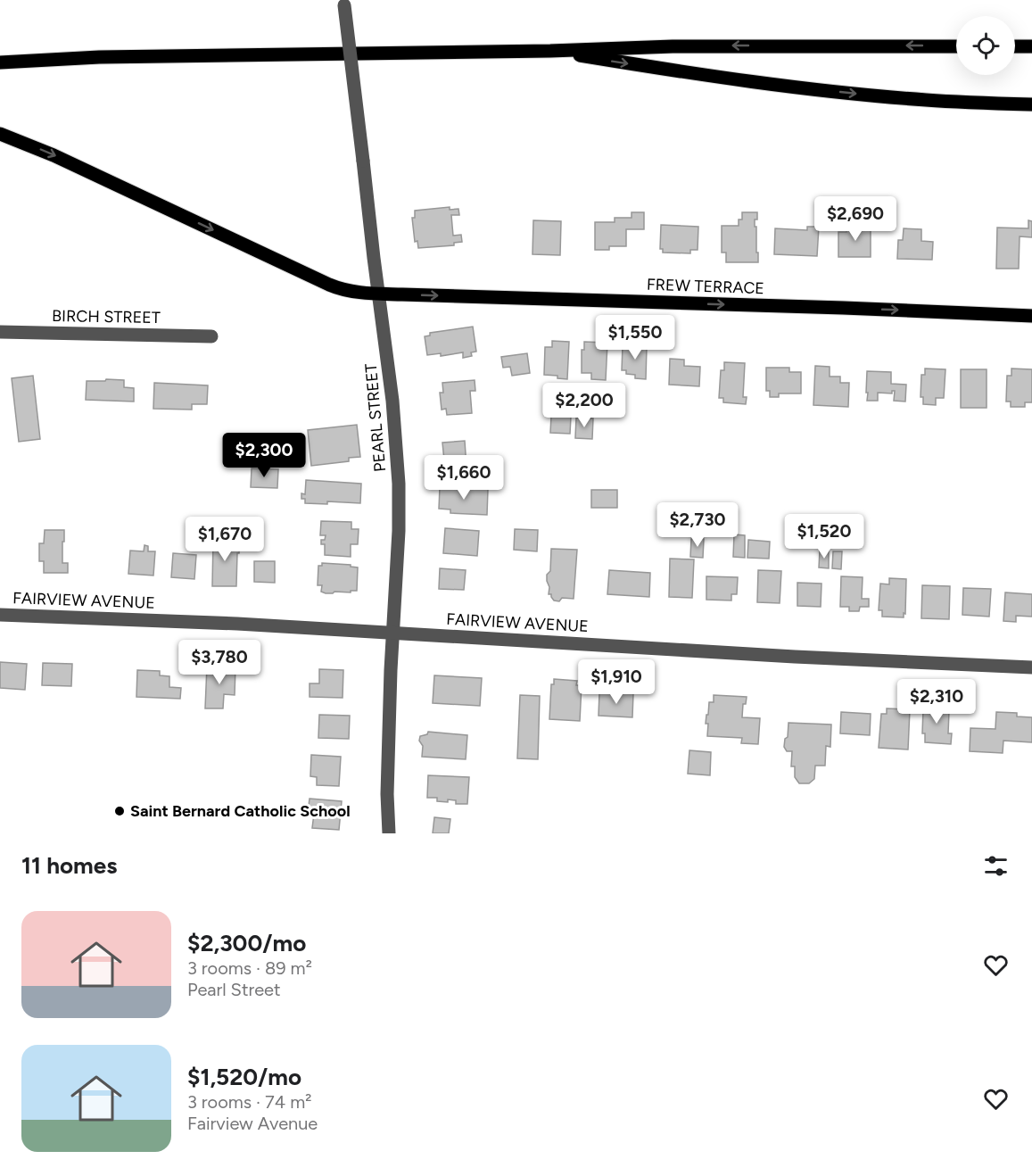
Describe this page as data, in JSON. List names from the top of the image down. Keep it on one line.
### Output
{"streets":{"main road":["FREW TERRACE"],"street":["BIRCH STREET","PEARL STREET","FAIRVIEW AVENUE"]},"crossings":[["FREW TERRACE","PEARL STREET"],["PEARL STREET","FAIRVIEW AVENUE"]],"one_way":["FREW TERRACE"],"places":["Saint Bernard Catholic School"],"page":{"price":["$2,690","$1,550","$2,200","$2,300","$1,660","$2,730","$1,520","$1,670","$3,780","$1,910","$2,310"],"heading":"11 homes","list":[{"name":"$2,300/mo","note":"3 rooms · 89 m² · Pearl Street"},{"name":"$1,520/mo","note":"3 rooms · 74 m² · Fairview Avenue"}]}}
